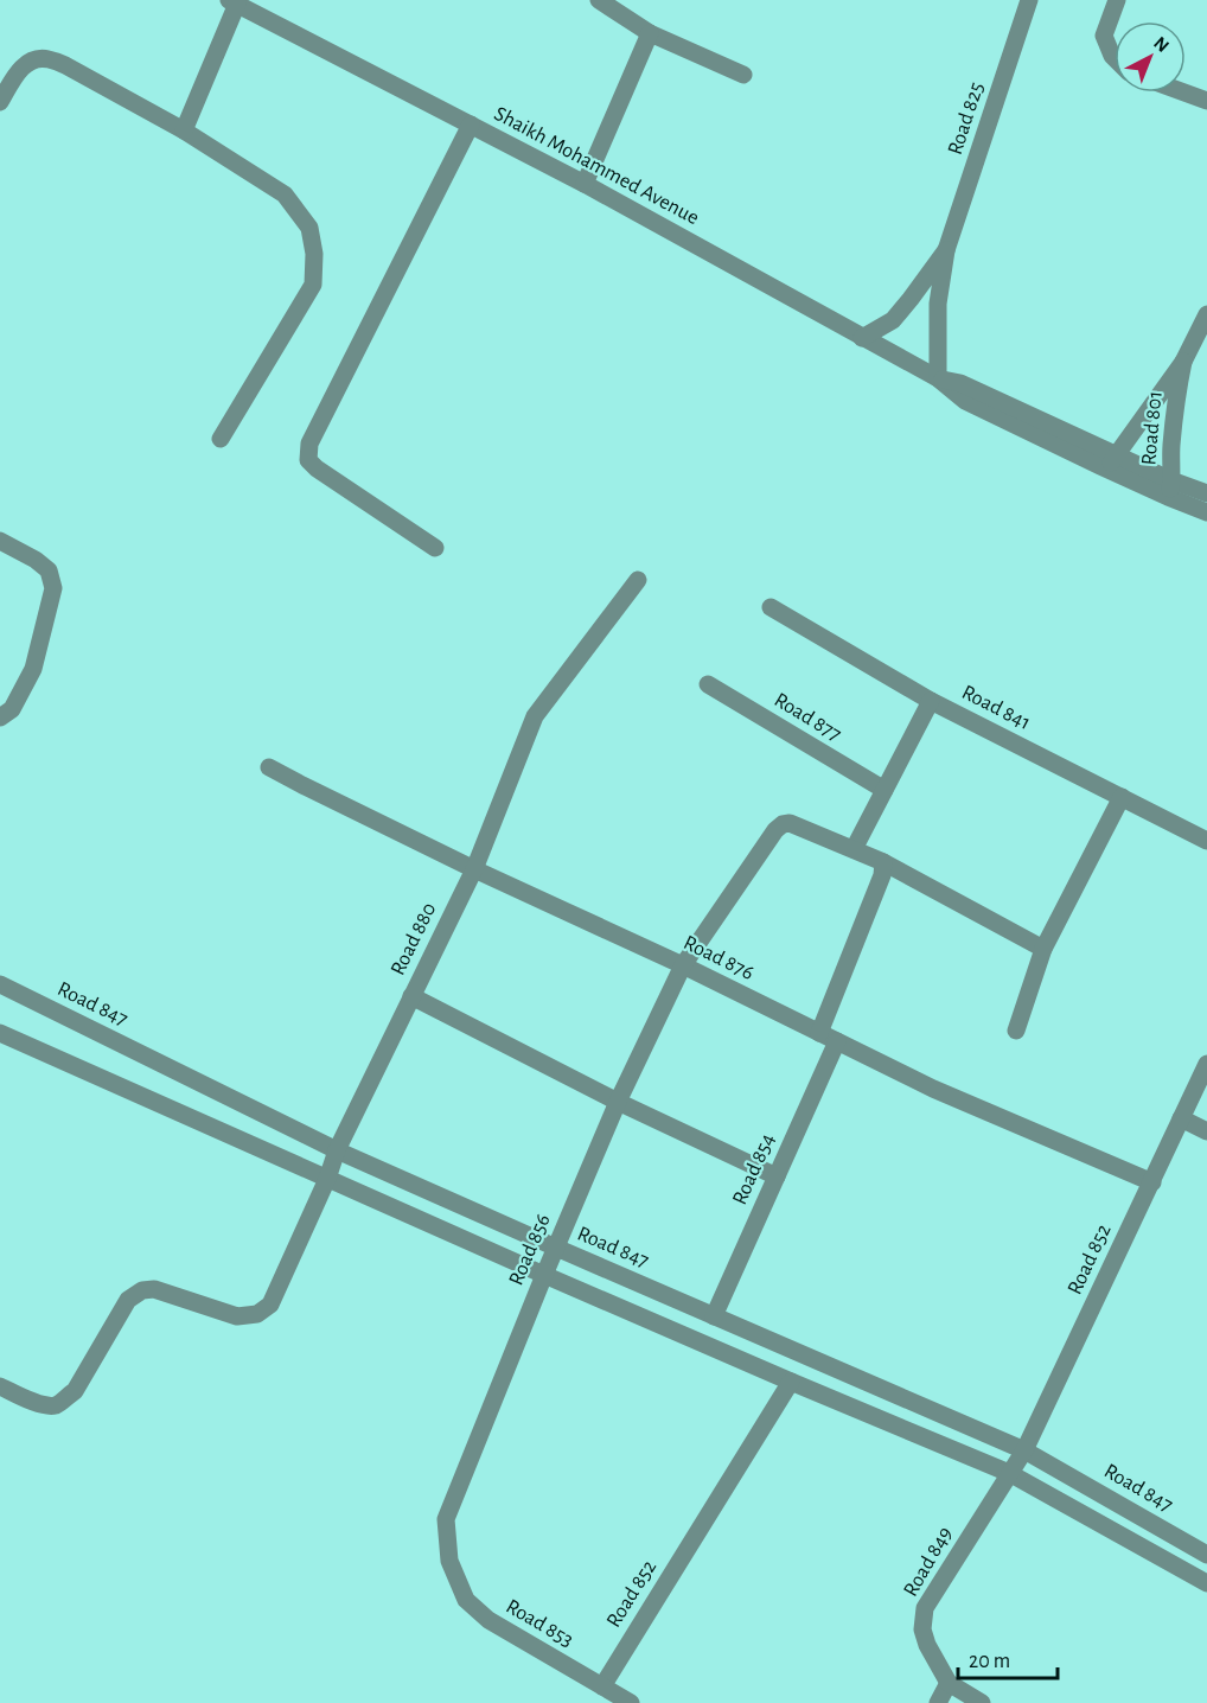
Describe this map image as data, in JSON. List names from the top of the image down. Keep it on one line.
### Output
{"streets":{"street":["Road 825","Shaikh Mohammed Avenue","Road 801","Road 841","Road 877","Road 880","Road 876","Road 847","Road 854","Road 856","Road 852","Road 849","Road 853"]},"crossings":[["Road 825","Shaikh Mohammed Avenue"],["Shaikh Mohammed Avenue","Road 801"],["Road 880","Road 876"],["Road 880","Road 847"],["Road 876","Road 854"],["Road 876","Road 856"],["Road 876","Road 852"],["Road 847","Road 854"],["Road 847","Road 856"],["Road 847","Road 852"],["Road 856","Road 853"],["Road 852","Road 849"],["Road 852","Road 853"]],"scale_bar":"20 m","north":"top right"}
